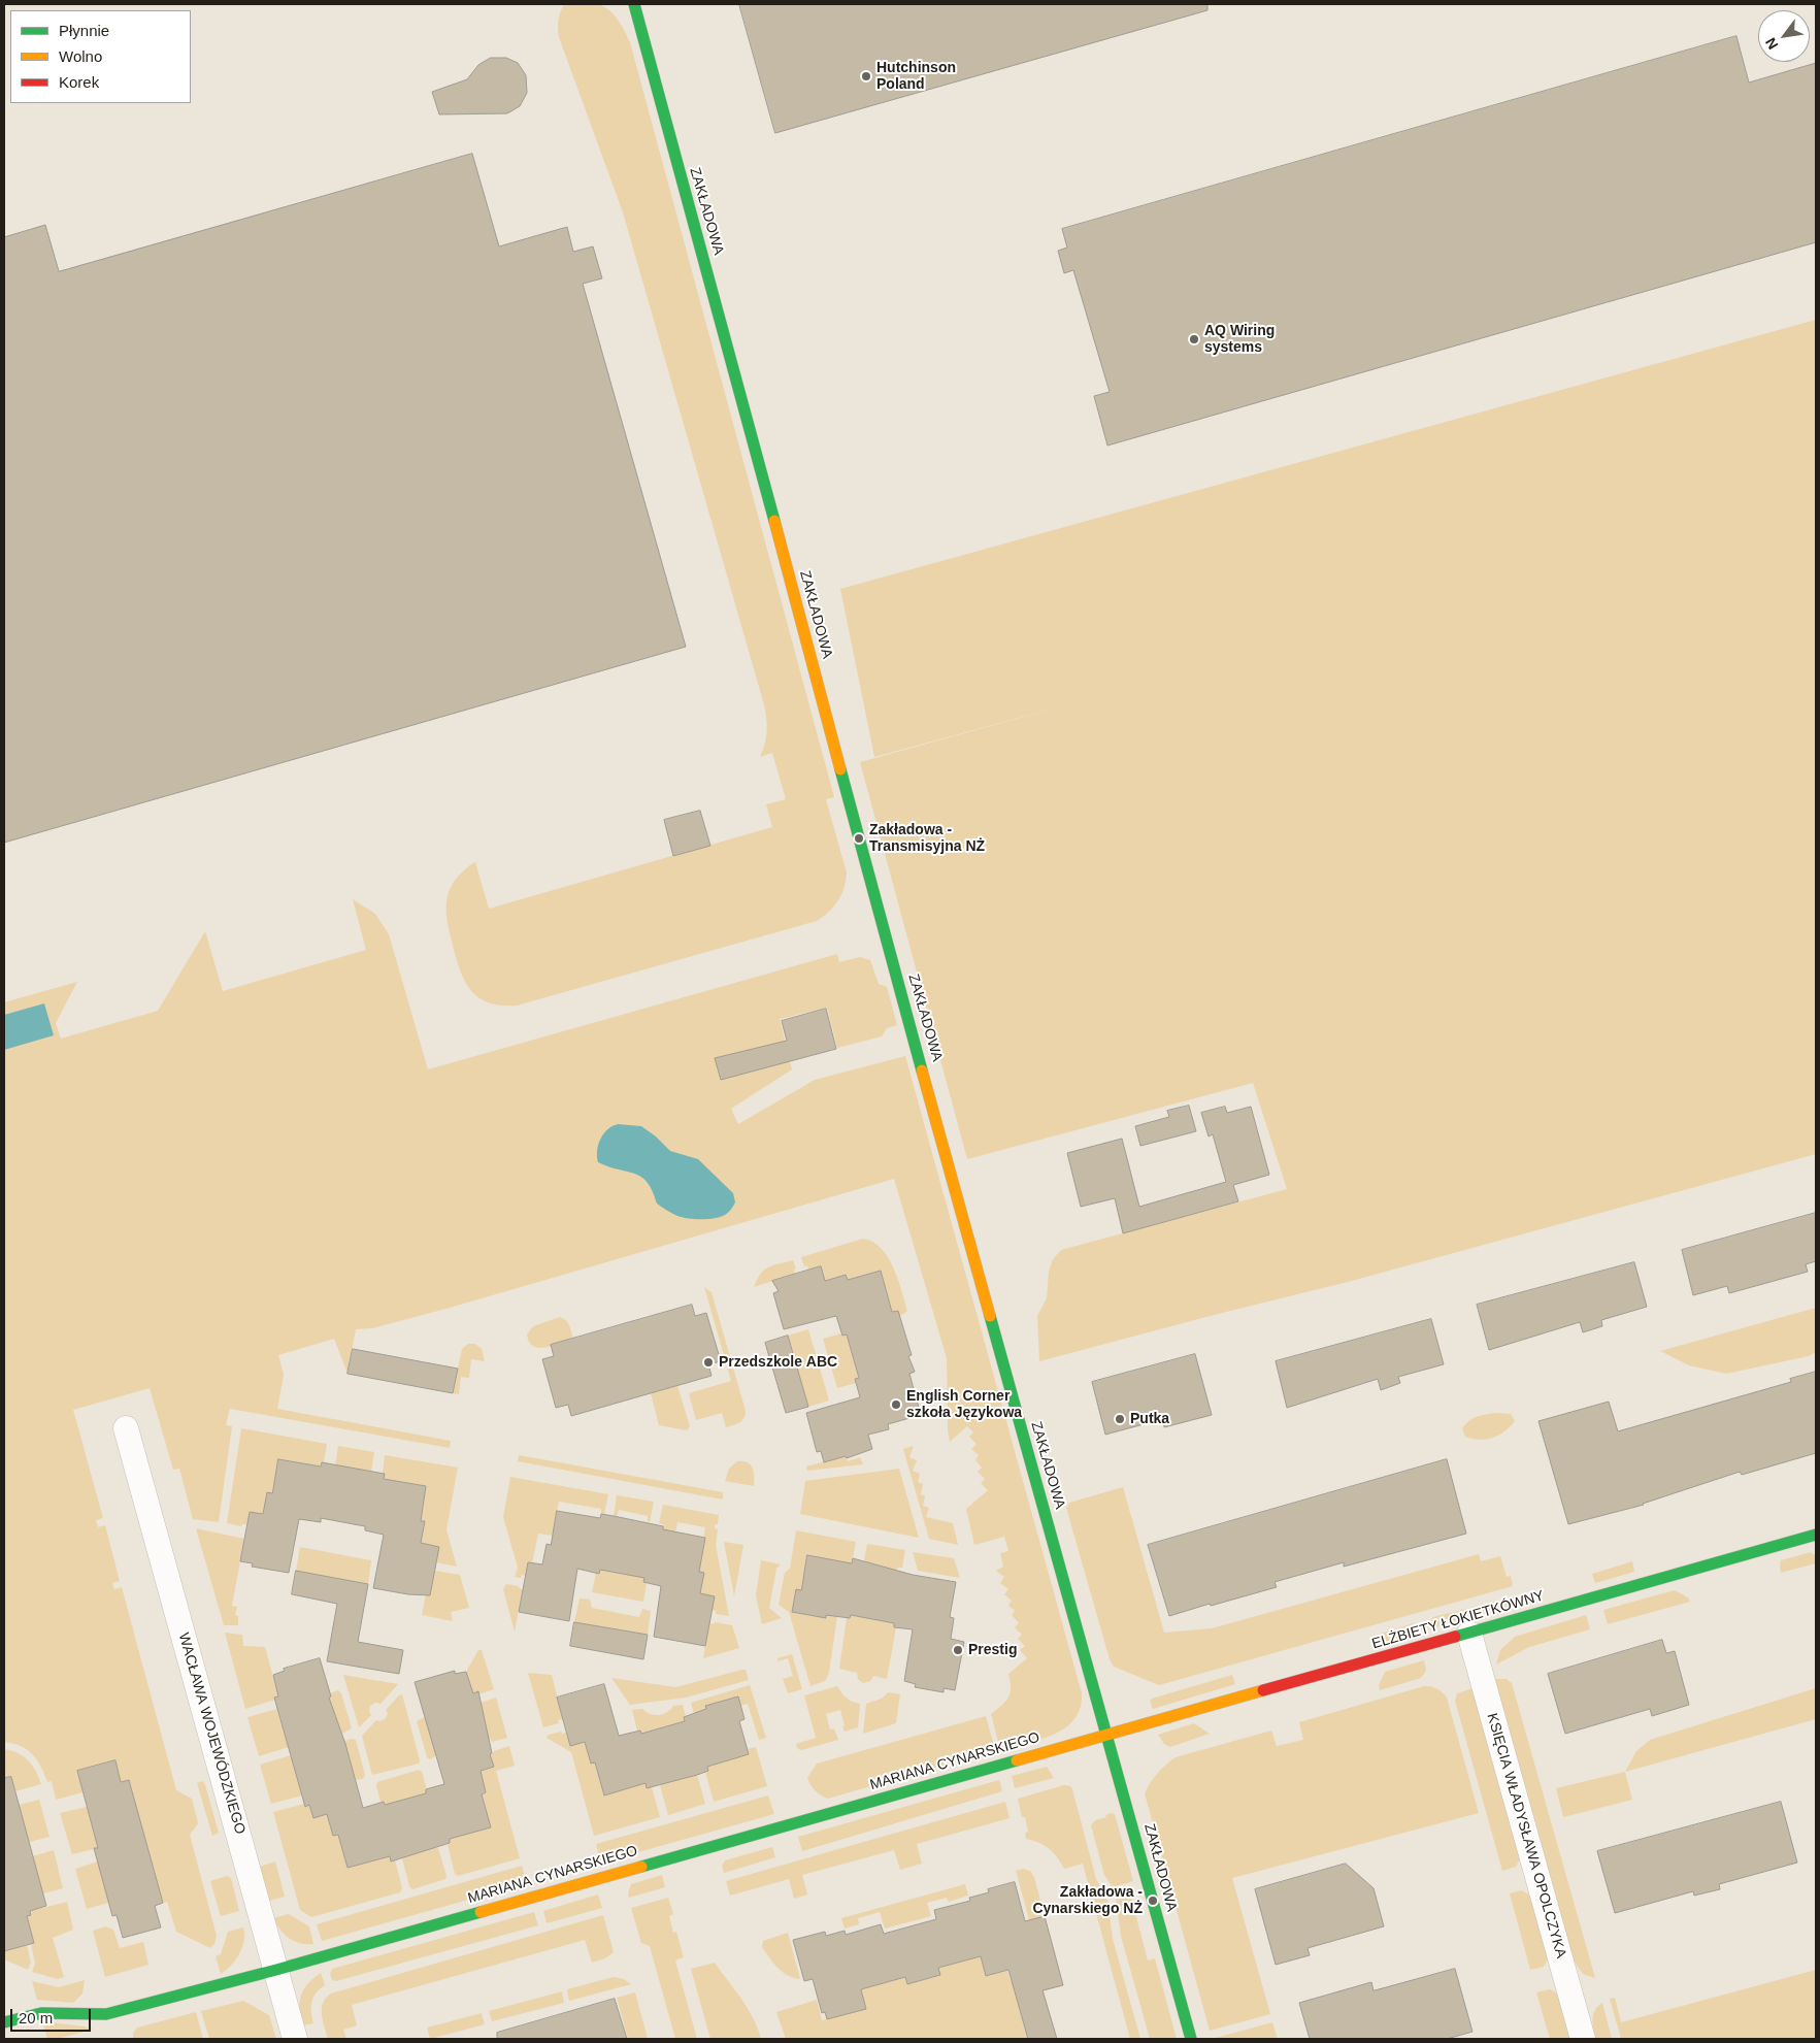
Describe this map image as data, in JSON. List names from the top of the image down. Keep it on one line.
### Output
{"streets":{"street":["ZAKŁADOWA","ELŻBIETY ŁOKIETKÓWNY","WACŁAWA WOJEWÓDZKIEGO","MARIANA CYNARSKIEGO","KSIĘCIA WŁADYSŁAWA OPOLCZYKA"]},"crossings":[["ZAKŁADOWA","ELŻBIETY ŁOKIETKÓWNY"],["ZAKŁADOWA","MARIANA CYNARSKIEGO"],["ELŻBIETY ŁOKIETKÓWNY","MARIANA CYNARSKIEGO"],["ELŻBIETY ŁOKIETKÓWNY","KSIĘCIA WŁADYSŁAWA OPOLCZYKA"],["WACŁAWA WOJEWÓDZKIEGO","MARIANA CYNARSKIEGO"]],"places":["Hutchinson Poland","AQ Wiring systems","Zakładowa - Transmisyjna NŻ","Przedszkole ABC","English Corner szkoła Językowa","Putka","Prestig","Zakładowa - Cynarskiego NŻ"],"legend":["Płynnie","Wolno","Korek"],"scale_bar":"20 m","north":"bottom left"}
